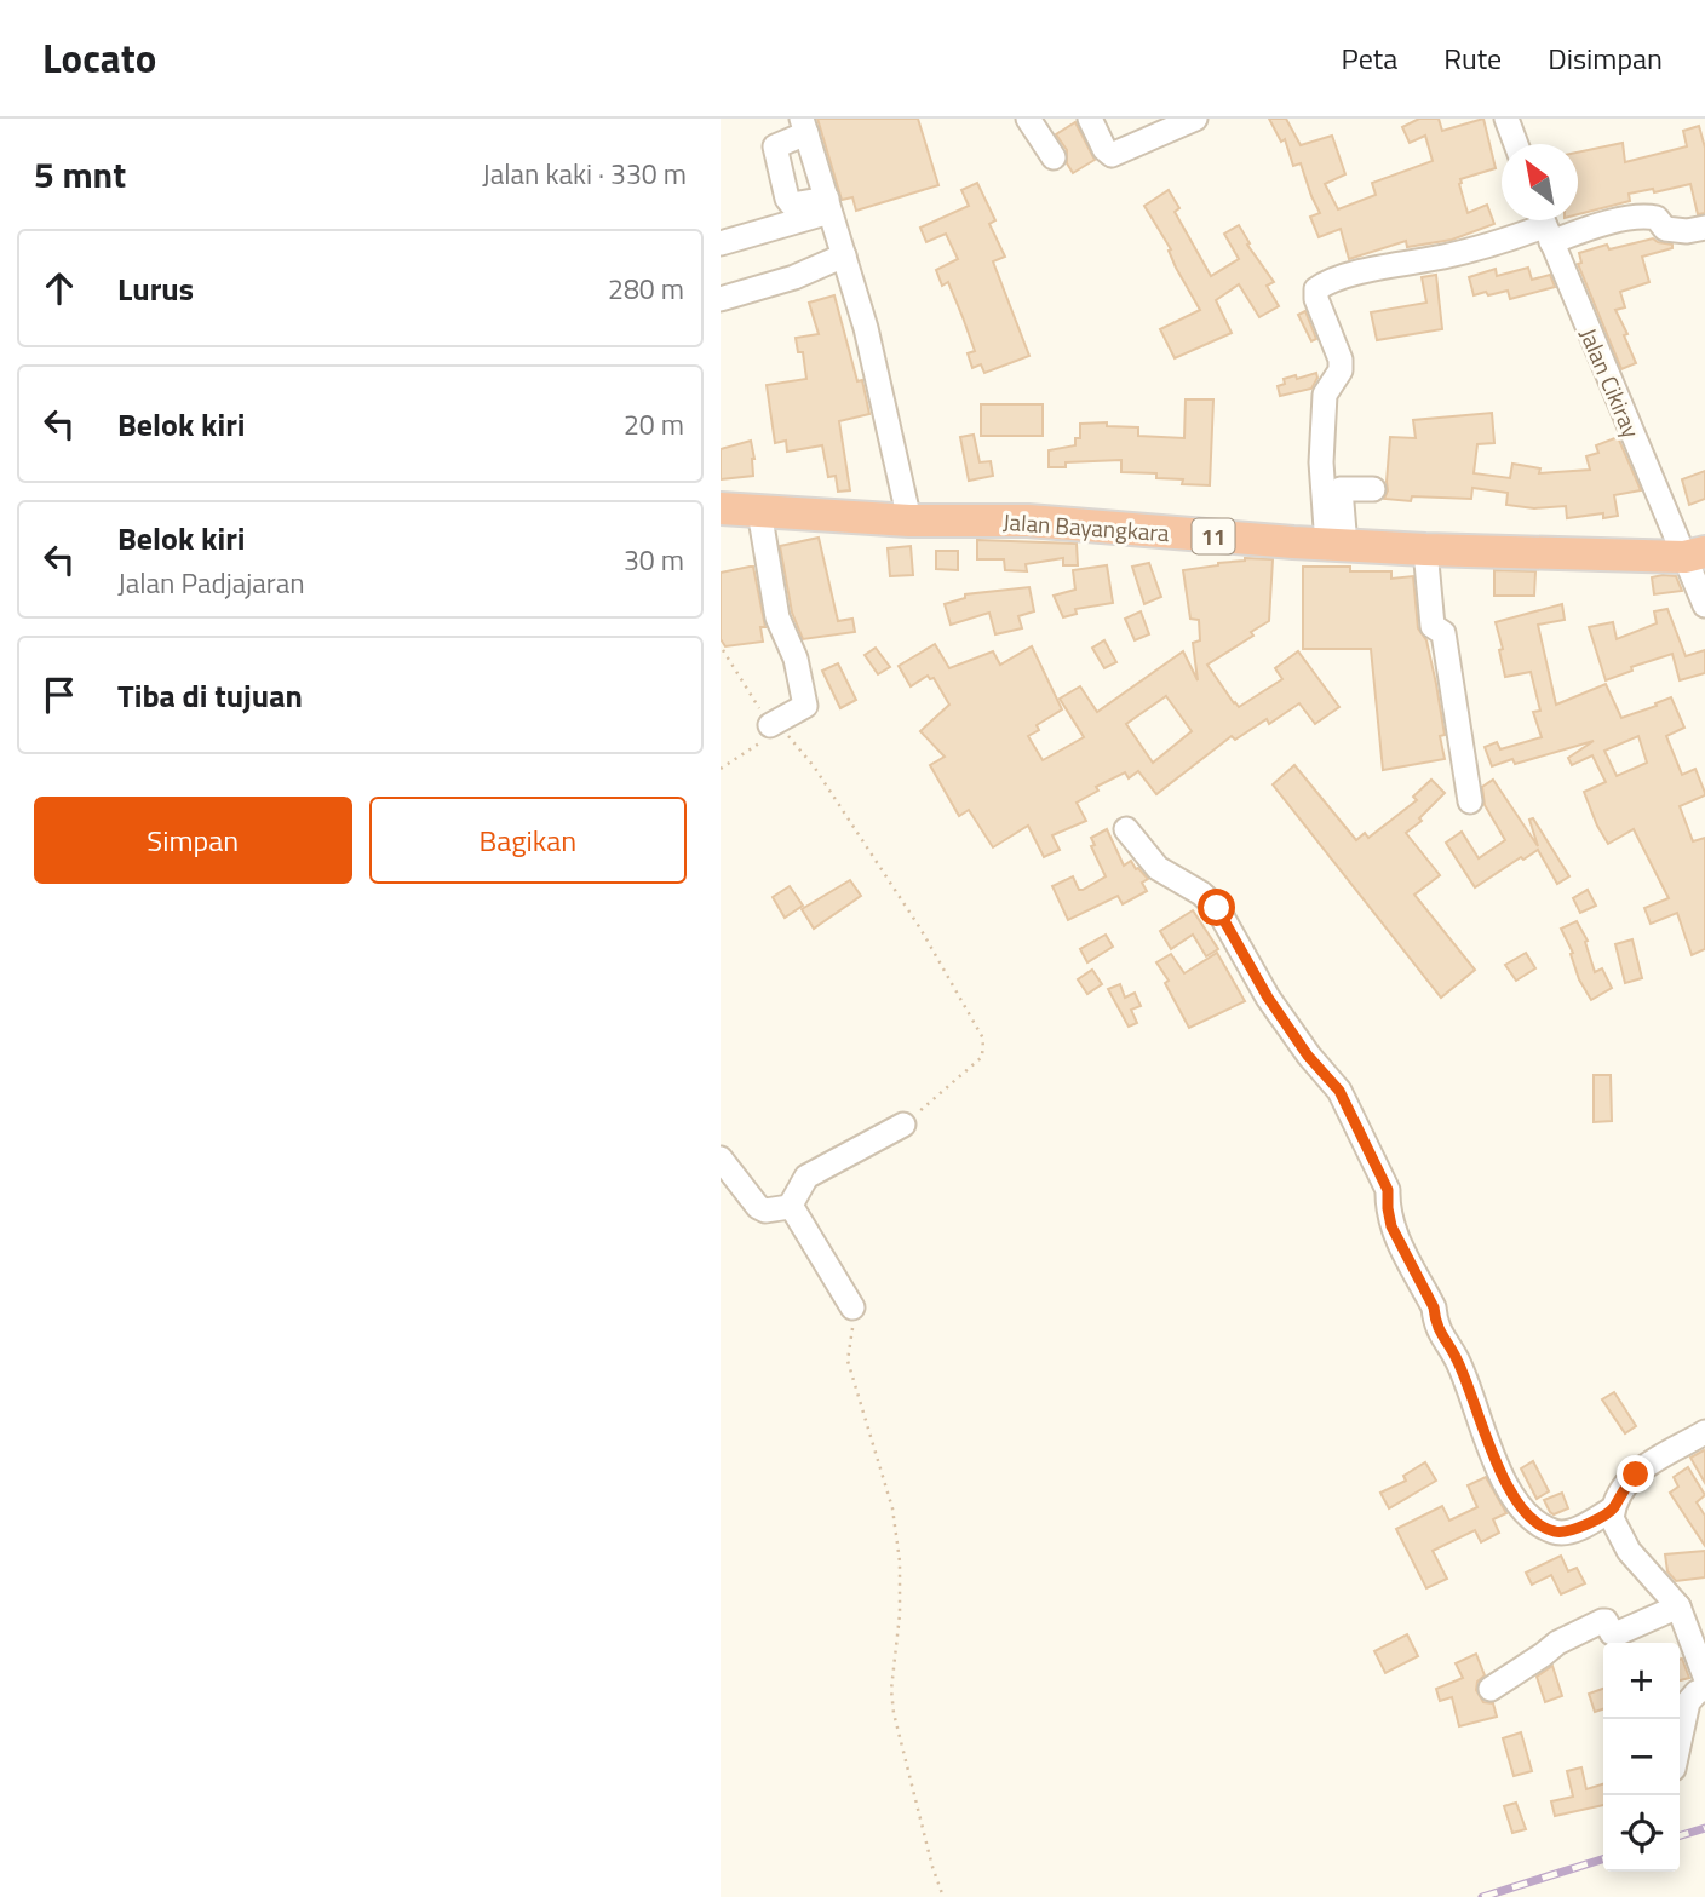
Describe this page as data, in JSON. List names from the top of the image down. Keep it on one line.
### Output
{"streets":{"highway":["Jalan Bayangkara","11"],"street":["Jalan Cikiray"]},"crossings":[["Jalan Cikiray","Jalan Bayangkara"]],"north":"top left","page":{"header":"Locato","nav":["Peta","Rute","Disimpan"],"heading":["5 mnt","Jalan kaki · 330 m"],"list":[["Lurus","280 m"],["Belok kiri","20 m"],["Belok kiri","Jalan Padjajaran","30 m"],"Tiba di tujuan"],"buttons":["Simpan","Bagikan"],"map_buttons":["+","−"]}}
